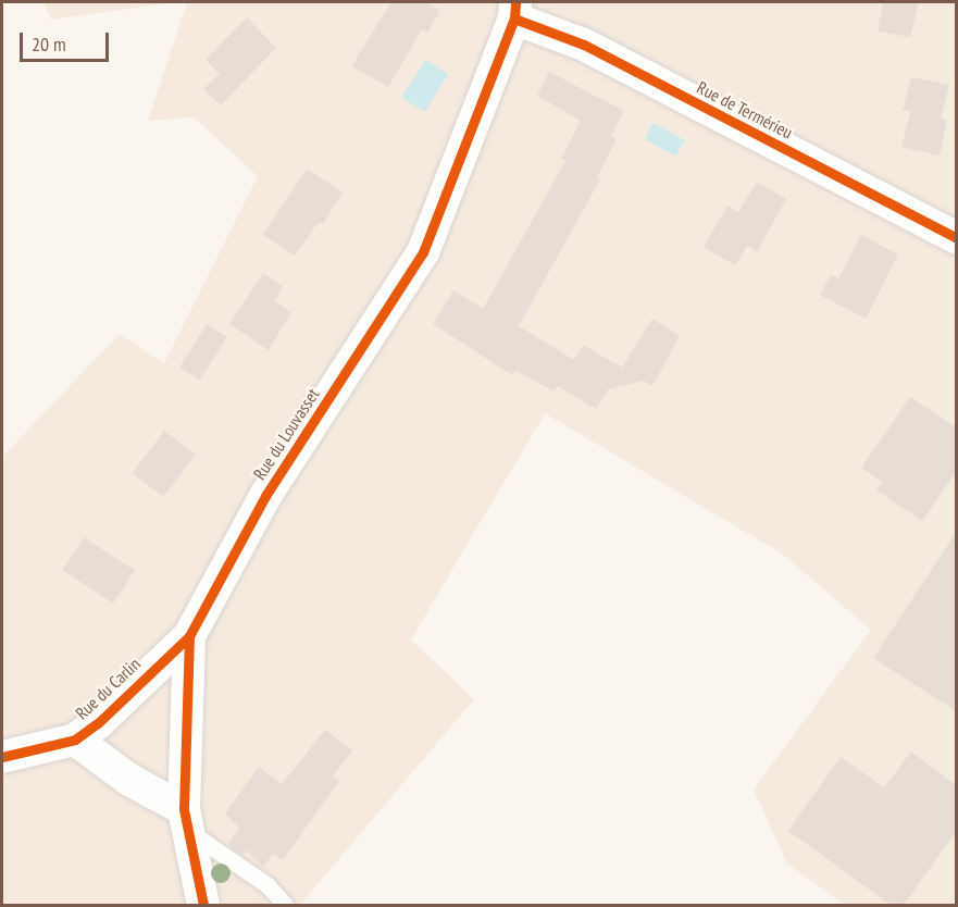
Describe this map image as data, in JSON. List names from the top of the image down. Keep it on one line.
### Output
{"streets":{"street":["Rue de Termérieu","Rue du Louvasset","Rue du Carlin"]},"crossings":[["Rue de Termérieu","Rue du Louvasset"],["Rue du Louvasset","Rue du Carlin"]],"scale_bar":"20 m"}
